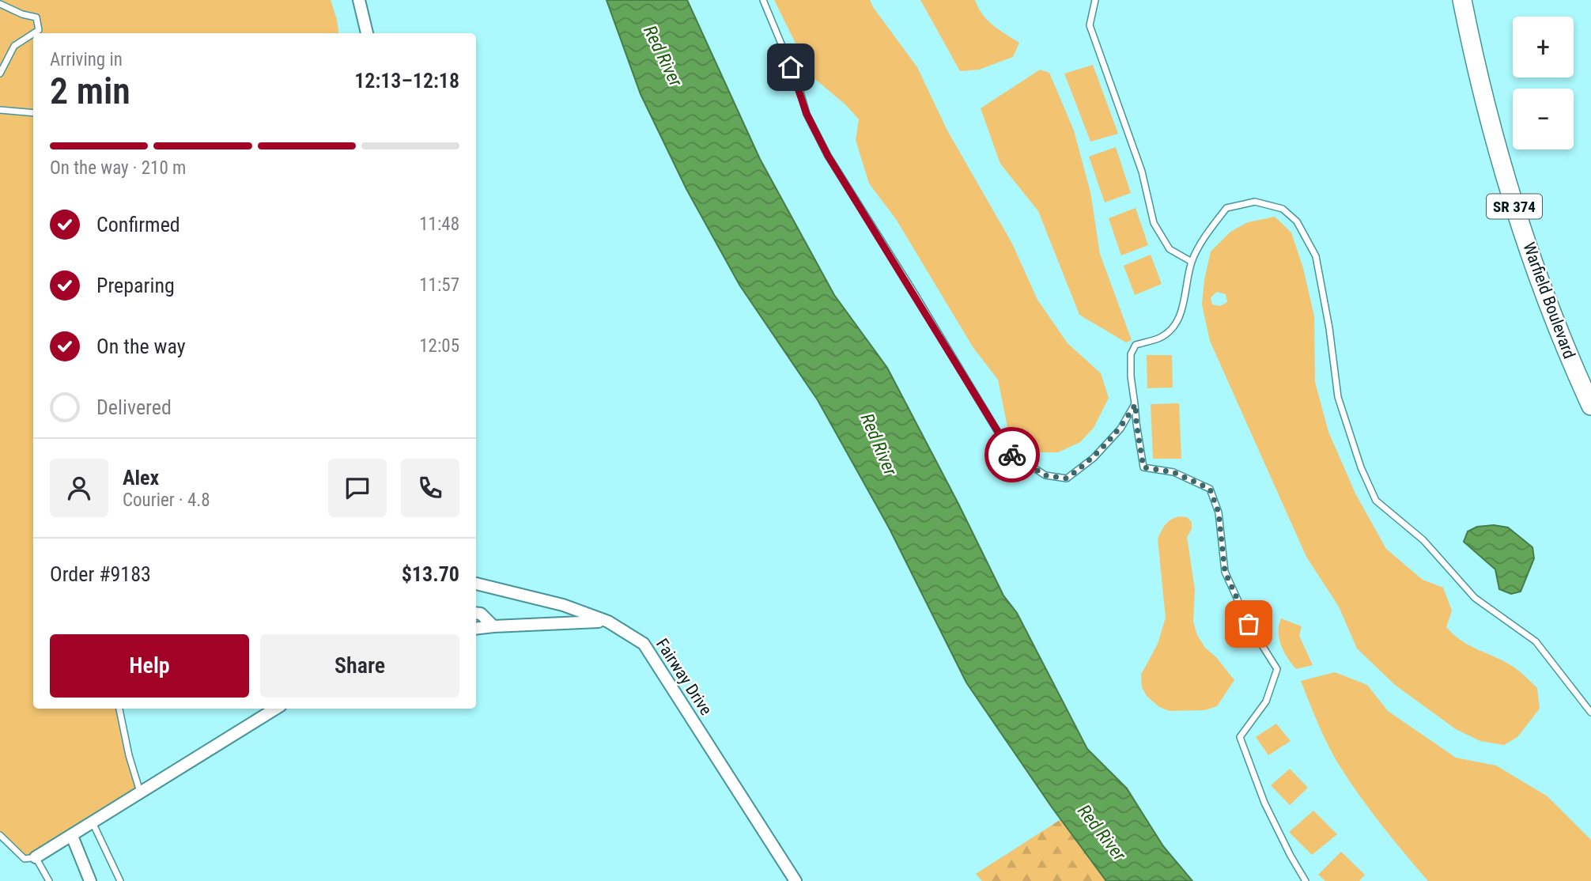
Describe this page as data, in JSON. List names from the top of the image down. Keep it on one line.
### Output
{"streets":{"main road":["SR 374","Warfield Boulevard"],"street":["Fairway Drive"]},"water":["Red River"],"page":{"map_buttons":["+","−"],"heading":["2 min","Arriving in","12:13–12:18"],"panel":["Alex","Courier · 4.8","Order #9183","$13.70"],"bar":"On the way · 210 m","list":[["Confirmed","11:48"],["Preparing","11:57"],["On the way","12:05"],"Delivered"],"buttons":["Help","Share"]}}
